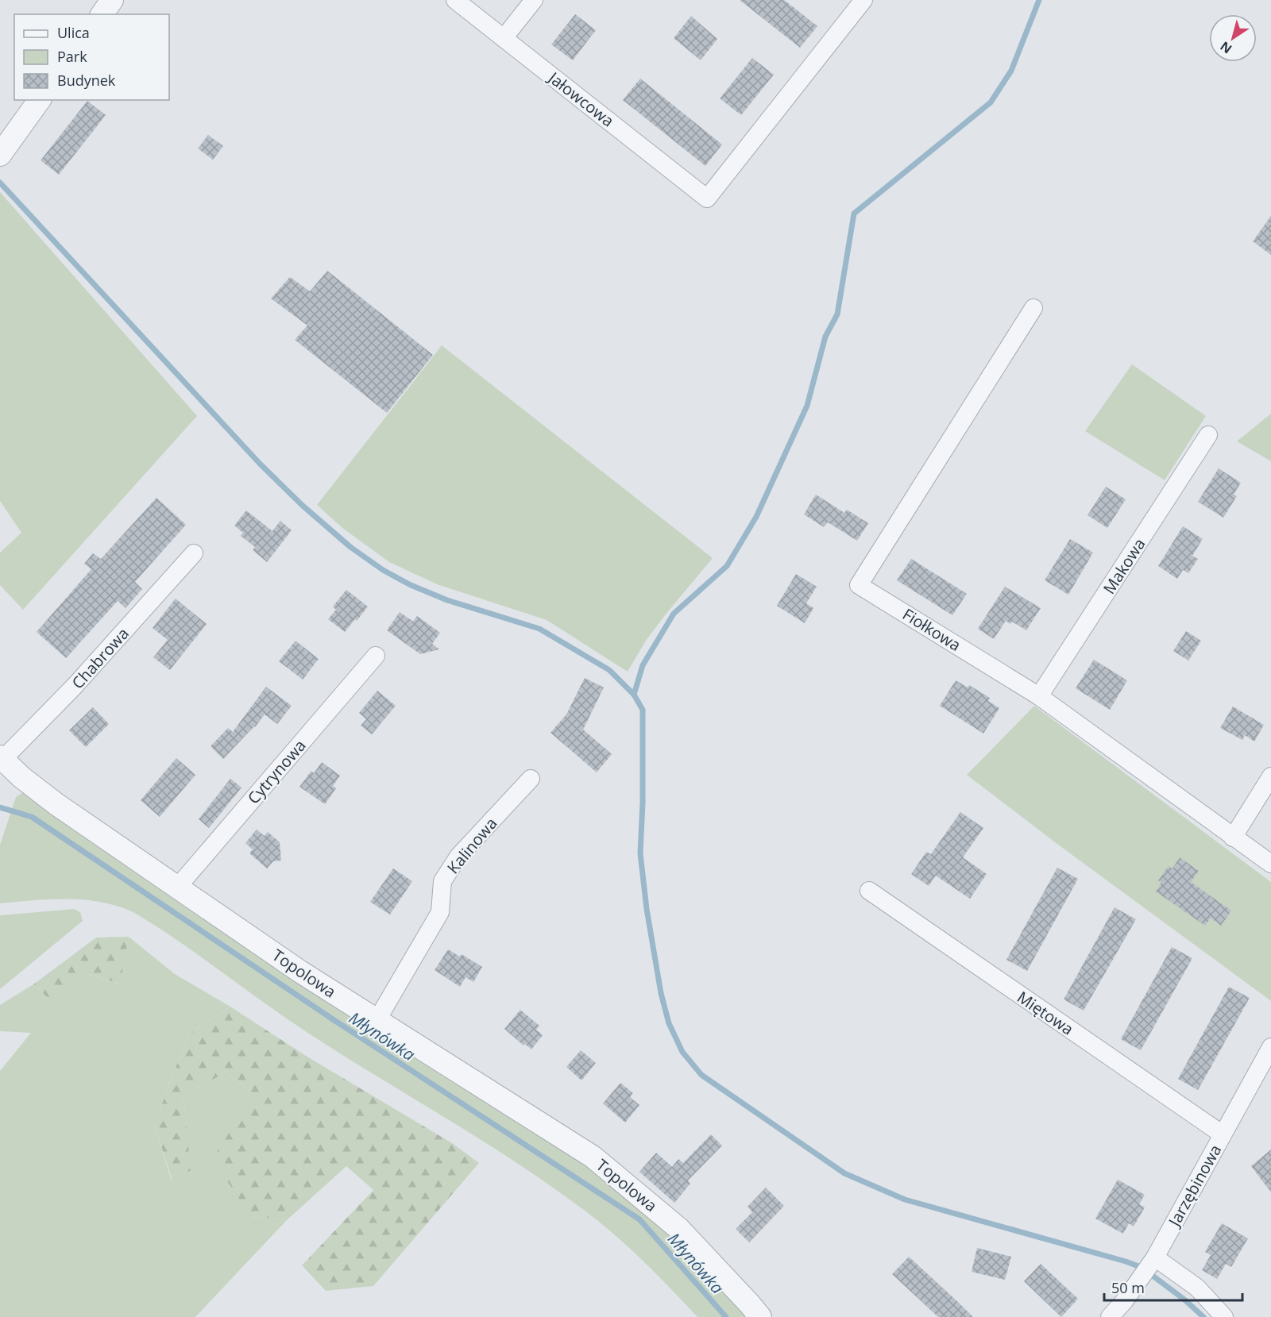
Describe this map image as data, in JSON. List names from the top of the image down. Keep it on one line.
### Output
{"streets":{"street":["Jałowcowa","Makowa","Fiołkowa","Chabrowa","Cytrynowa","Kalinowa","Topolowa","Miętowa","Jarzębinowa"]},"crossings":[["Makowa","Fiołkowa"],["Chabrowa","Topolowa"],["Cytrynowa","Topolowa"],["Kalinowa","Topolowa"],["Miętowa","Jarzębinowa"]],"water":["Młynówka"],"legend":["Ulica","Park","Budynek"],"scale_bar":"50 m","north":"bottom left"}
